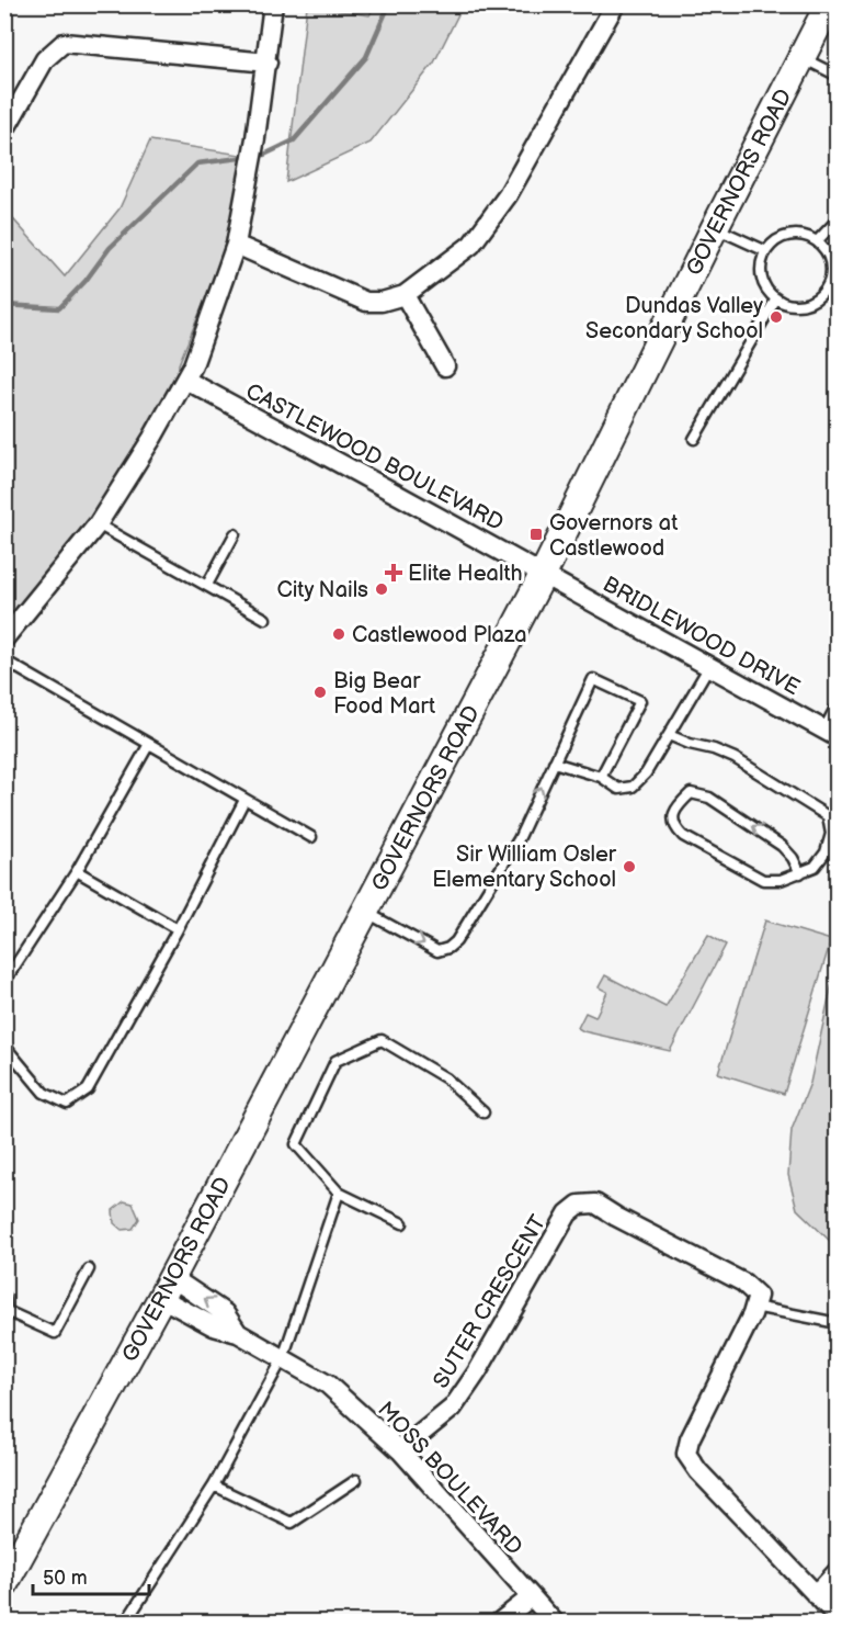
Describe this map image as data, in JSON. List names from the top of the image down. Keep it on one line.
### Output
{"streets":{"main road":["GOVERNORS ROAD"],"street":["CASTLEWOOD BOULEVARD","BRIDLEWOOD DRIVE","SUTER CRESCENT","MOSS BOULEVARD"]},"crossings":[["GOVERNORS ROAD","CASTLEWOOD BOULEVARD"],["GOVERNORS ROAD","BRIDLEWOOD DRIVE"],["GOVERNORS ROAD","MOSS BOULEVARD"],["CASTLEWOOD BOULEVARD","BRIDLEWOOD DRIVE"],["SUTER CRESCENT","MOSS BOULEVARD"]],"places":{"other":["Dundas Valley Secondary School","City Nails","Castlewood Plaza","Big Bear Food Mart","Sir William Osler Elementary School"],"transit":["Governors at Castlewood"],"health":["Elite Health"]},"scale_bar":"50 m"}
